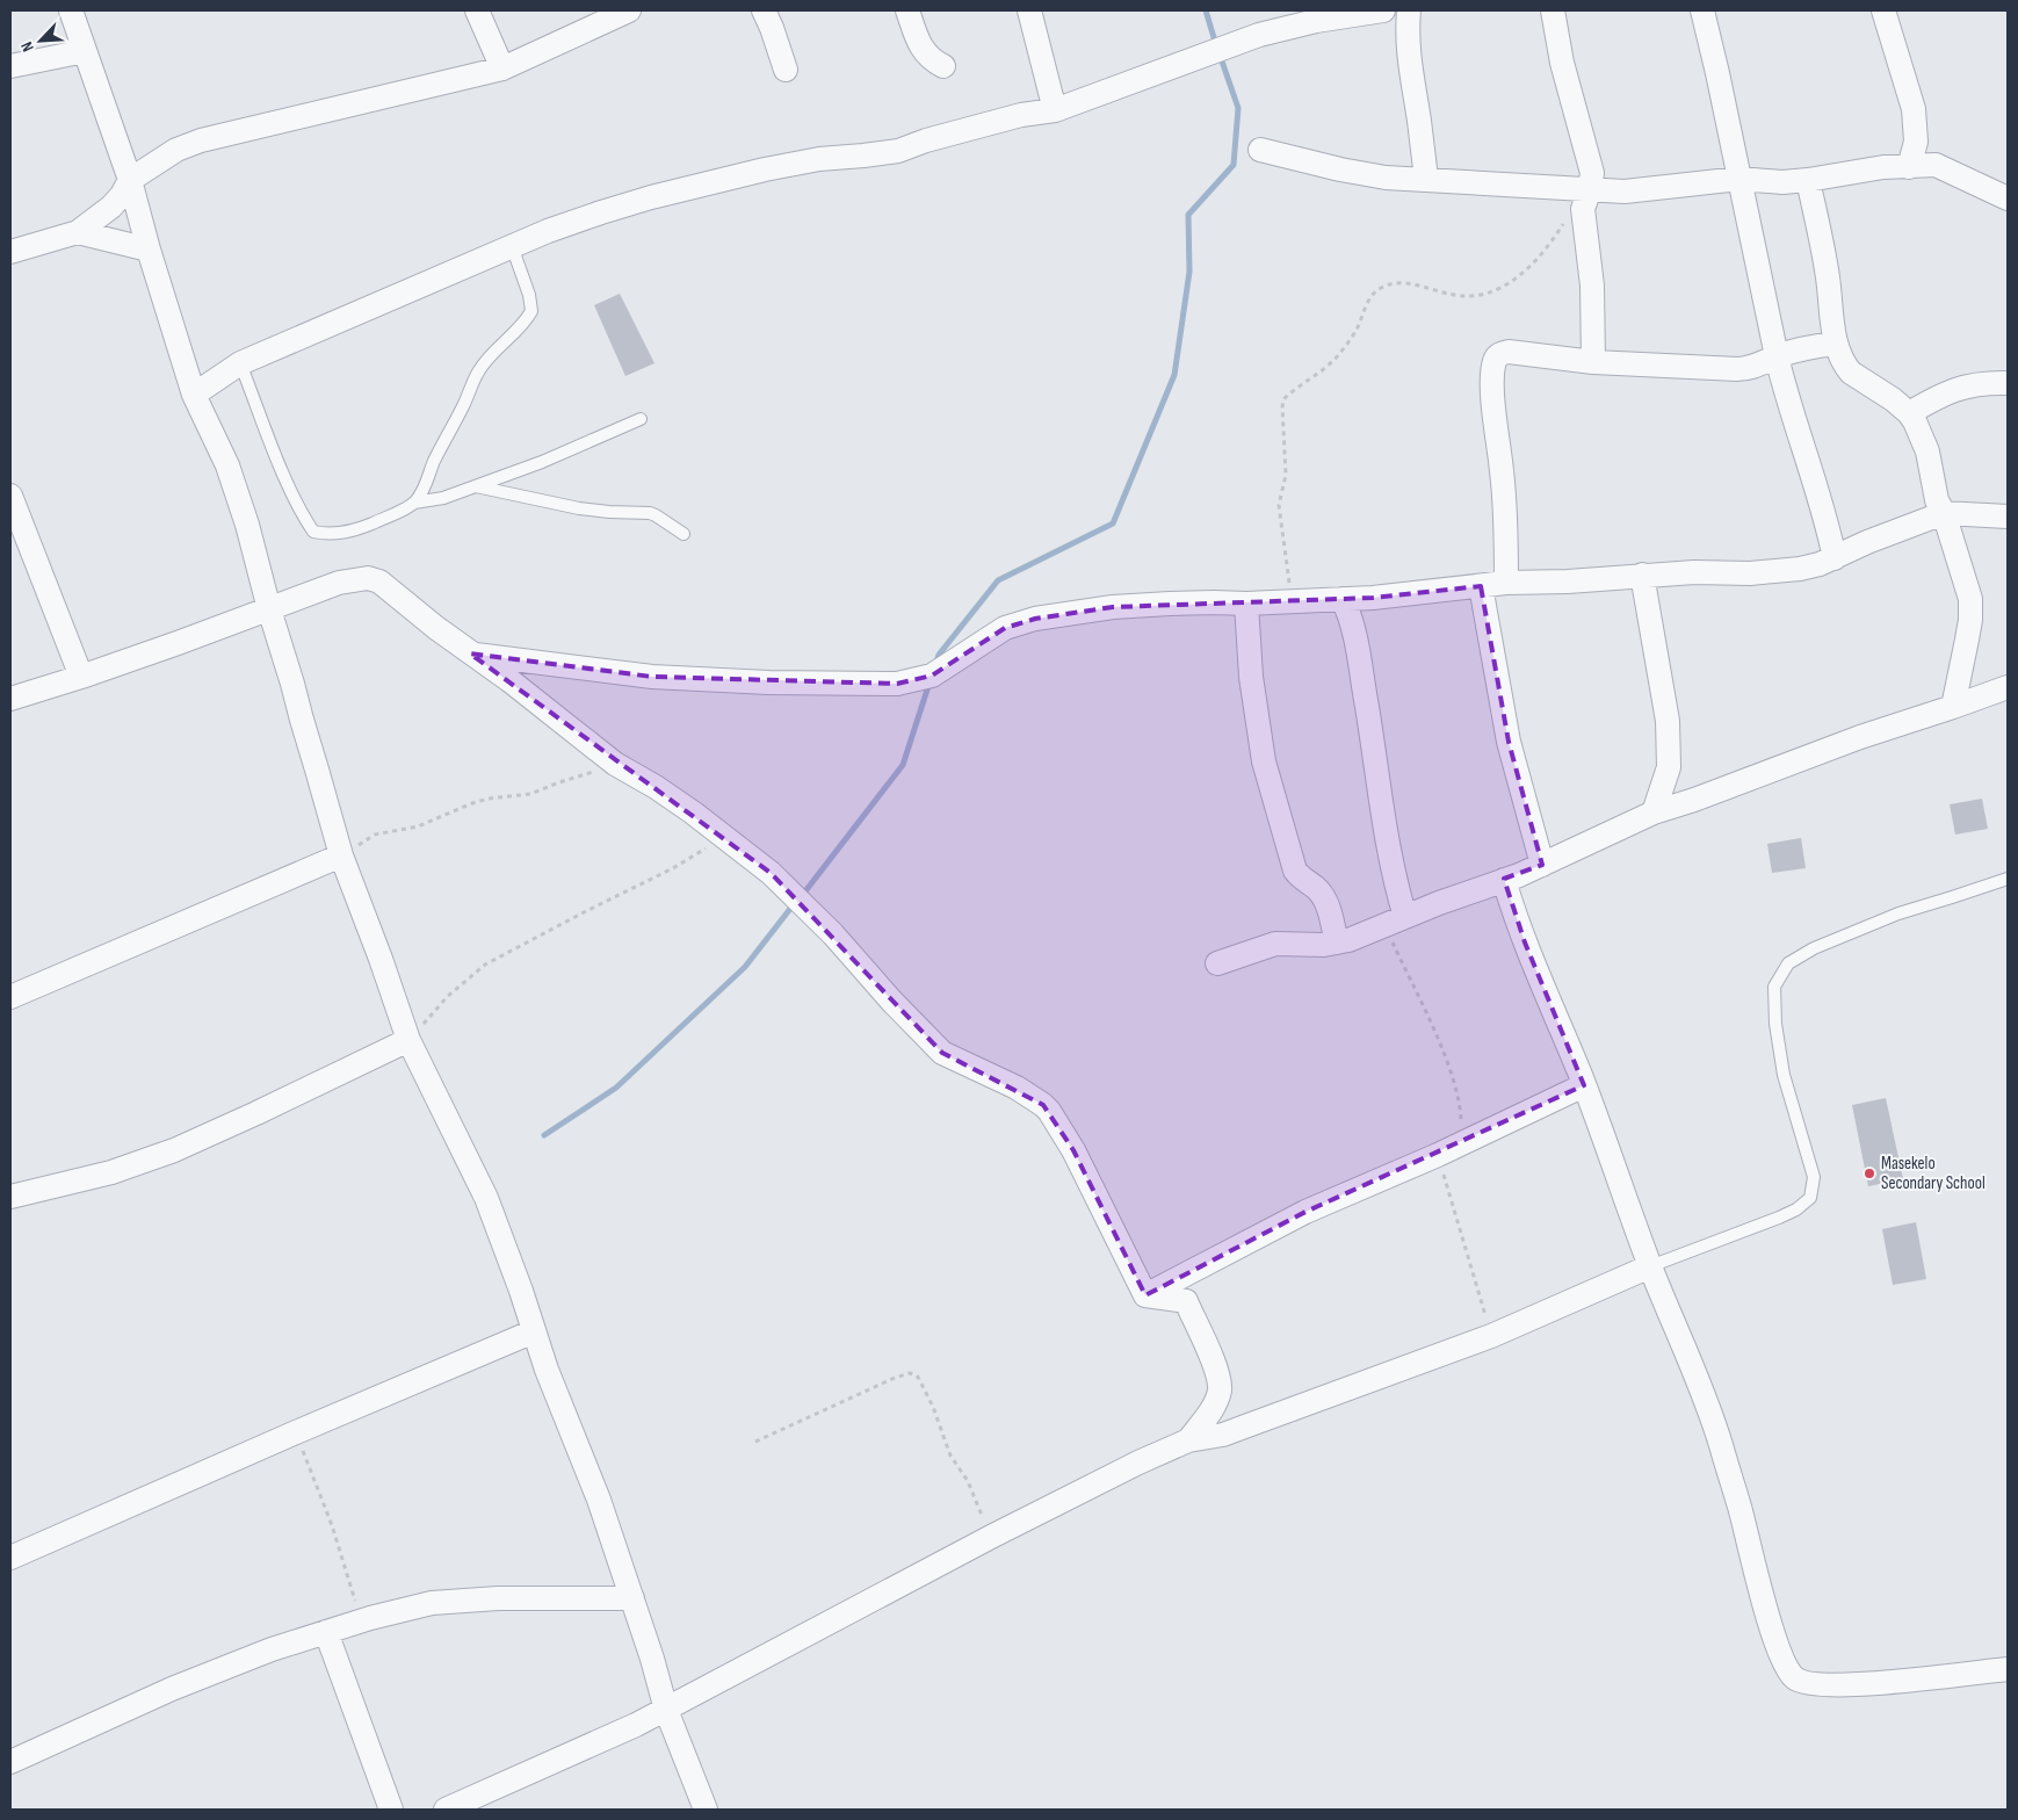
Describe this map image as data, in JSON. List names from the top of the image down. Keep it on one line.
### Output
{"places":["Masekelo Secondary School"],"north":"bottom left"}
